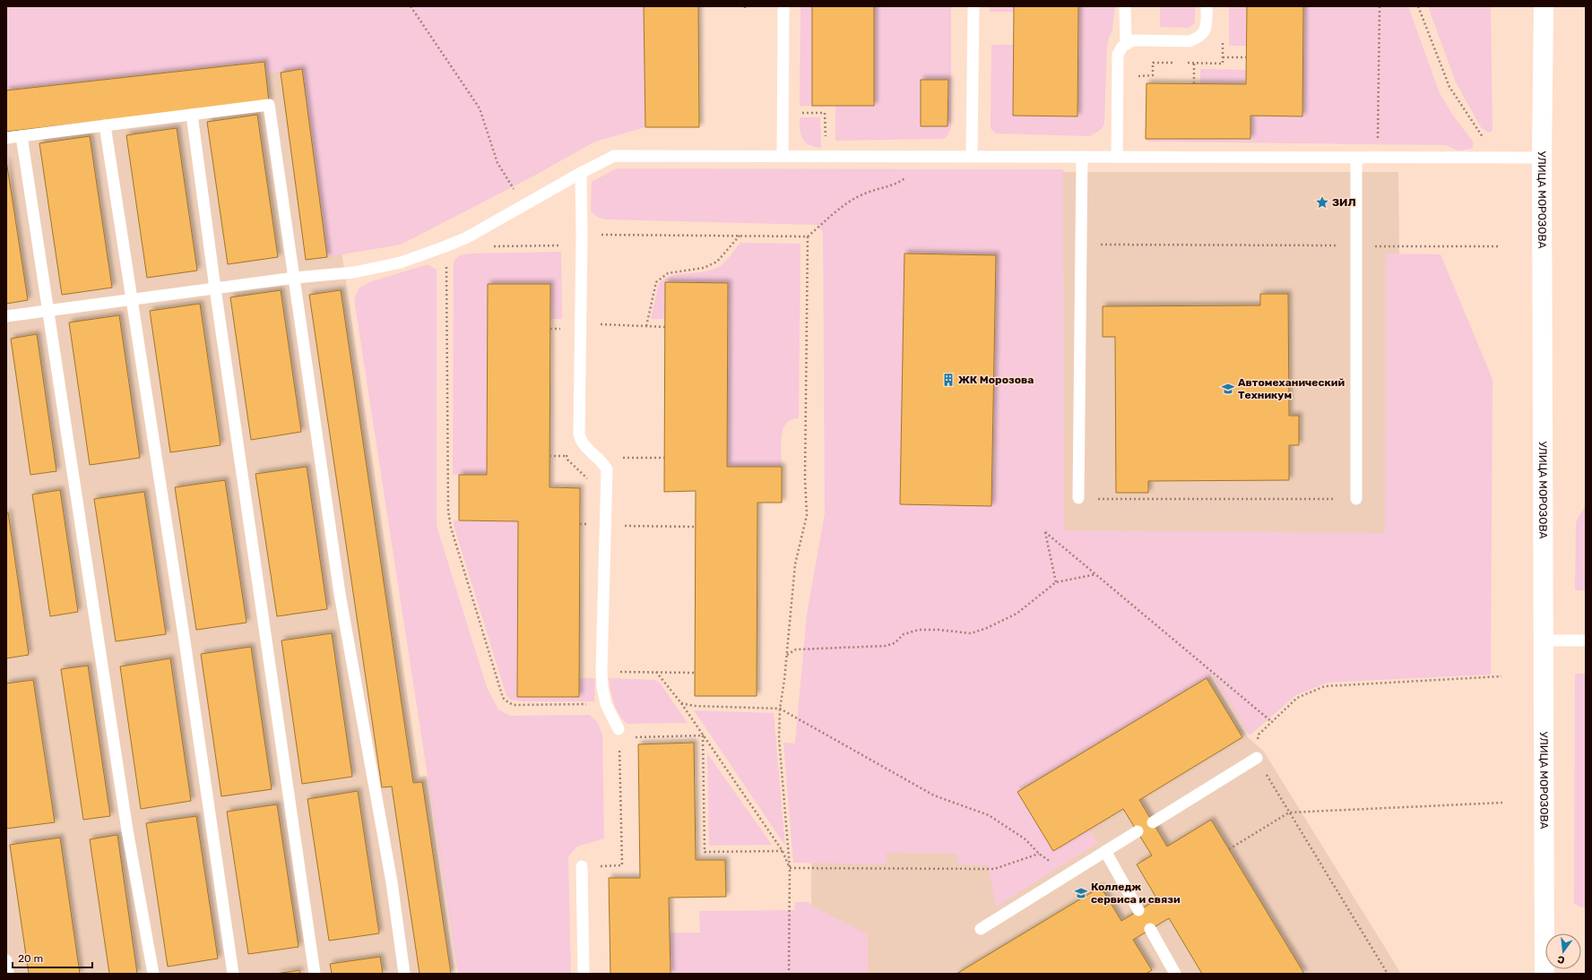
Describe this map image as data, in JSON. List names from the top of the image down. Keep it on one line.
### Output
{"streets":{"main road":["УЛИЦА МОРОЗОВА"]},"places":{"place":["ЗИЛ"],"building":["ЖК Морозова"],"school or university":["Автомеханический Техникум","Колледж сервиса и связи"]},"scale_bar":"20 m","north":"bottom"}
